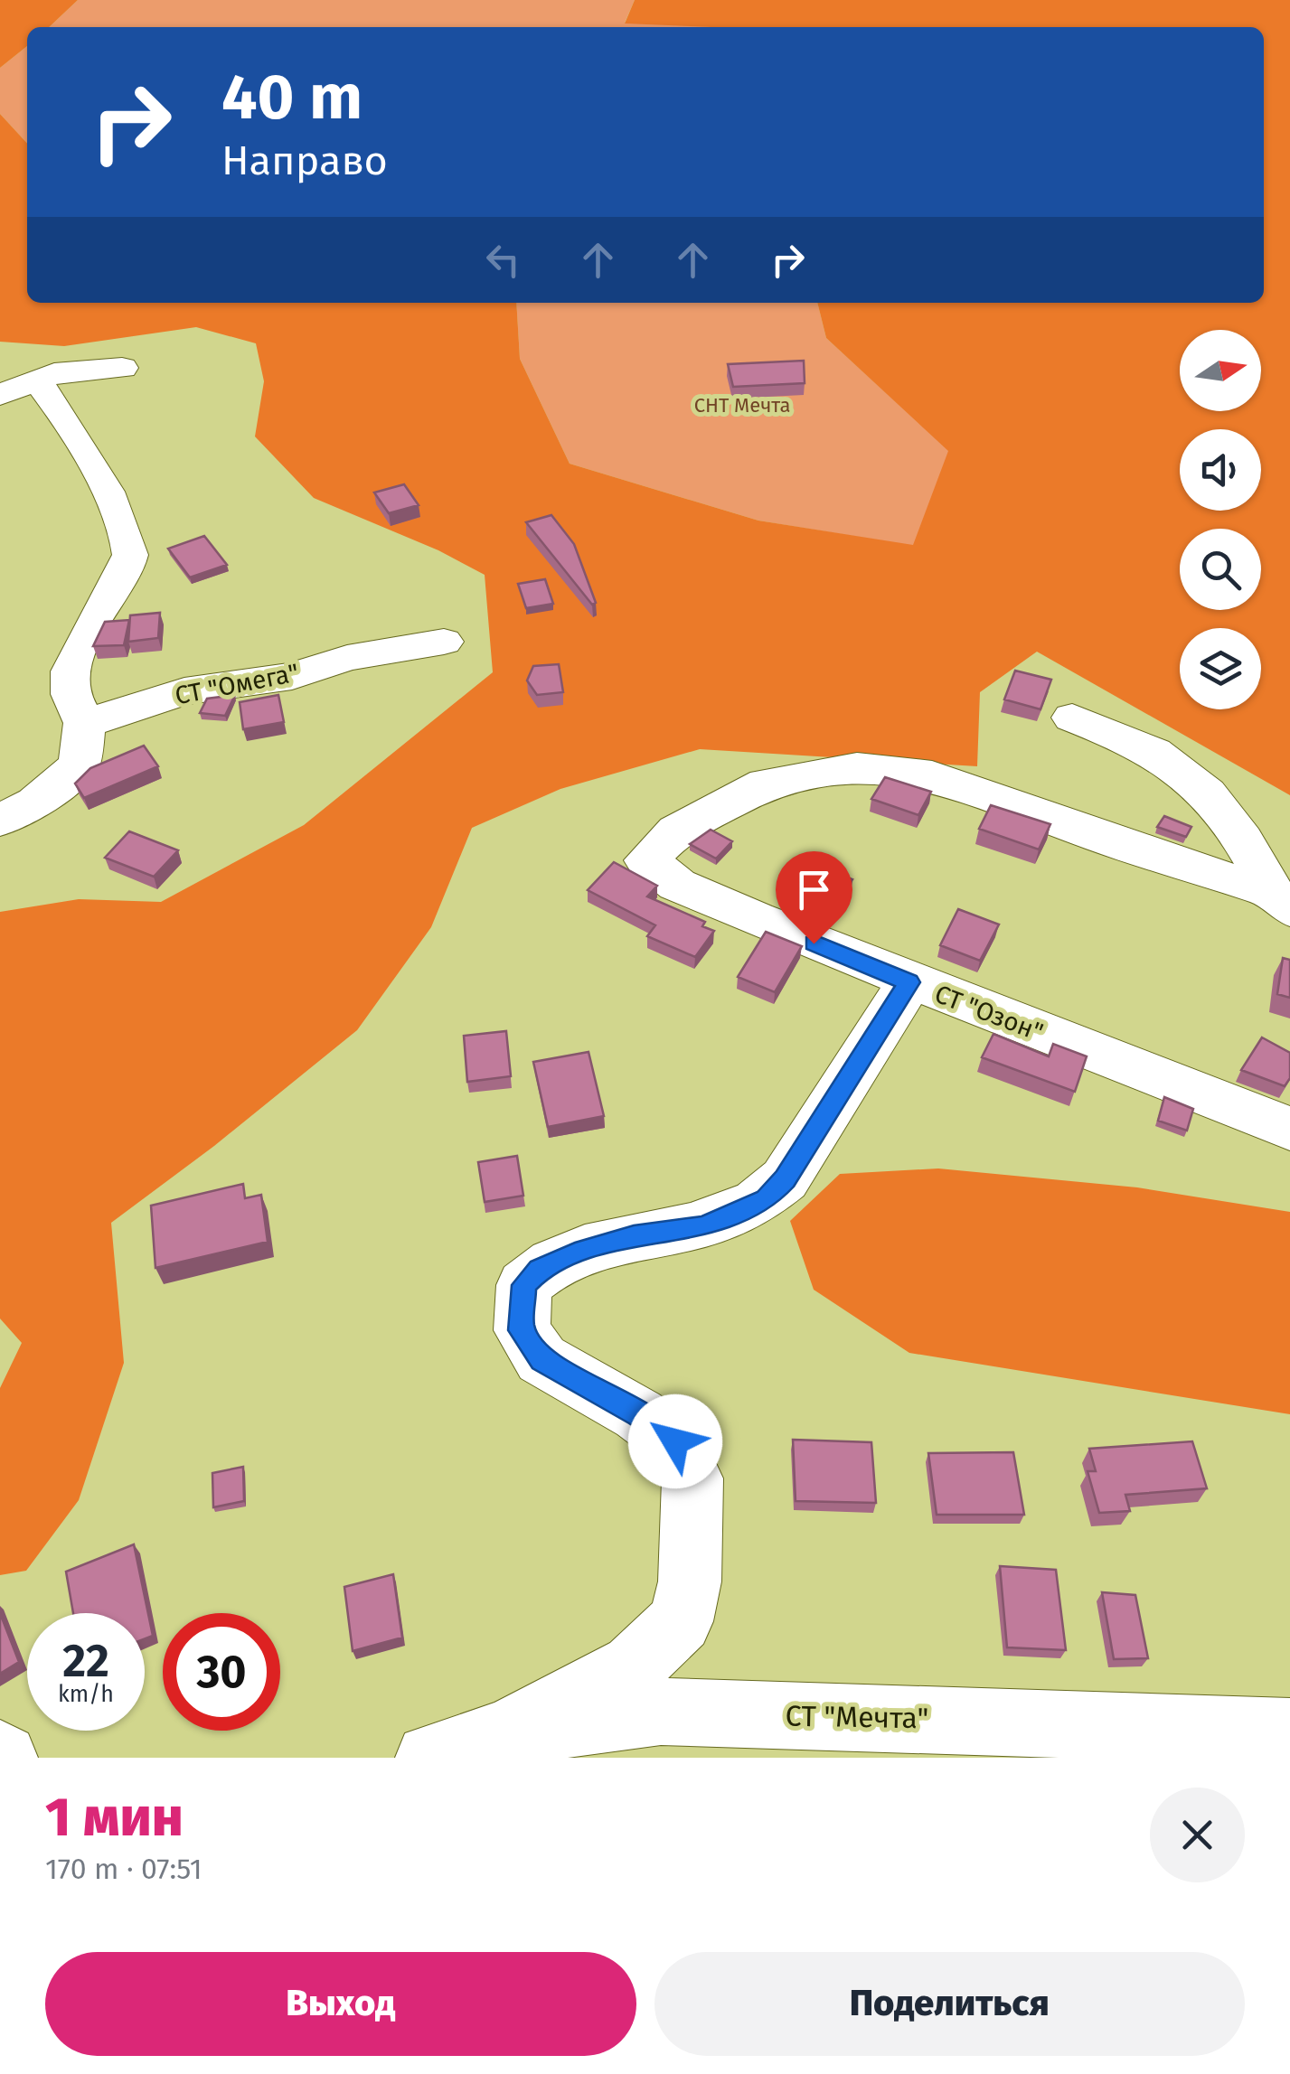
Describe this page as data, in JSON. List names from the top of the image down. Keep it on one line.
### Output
{"streets":{"street":["СТ \"Омега\"","СТ \"Озон\"","СТ \"Мечта\""]},"parks":["СНТ Мечта"],"north":"right","page":{"turn":["40 m","Направо"],"speed":"22 km/h","limit":"30","heading":["1 мин","170 m · 07:51"],"buttons":["Выход","Поделиться"]}}
